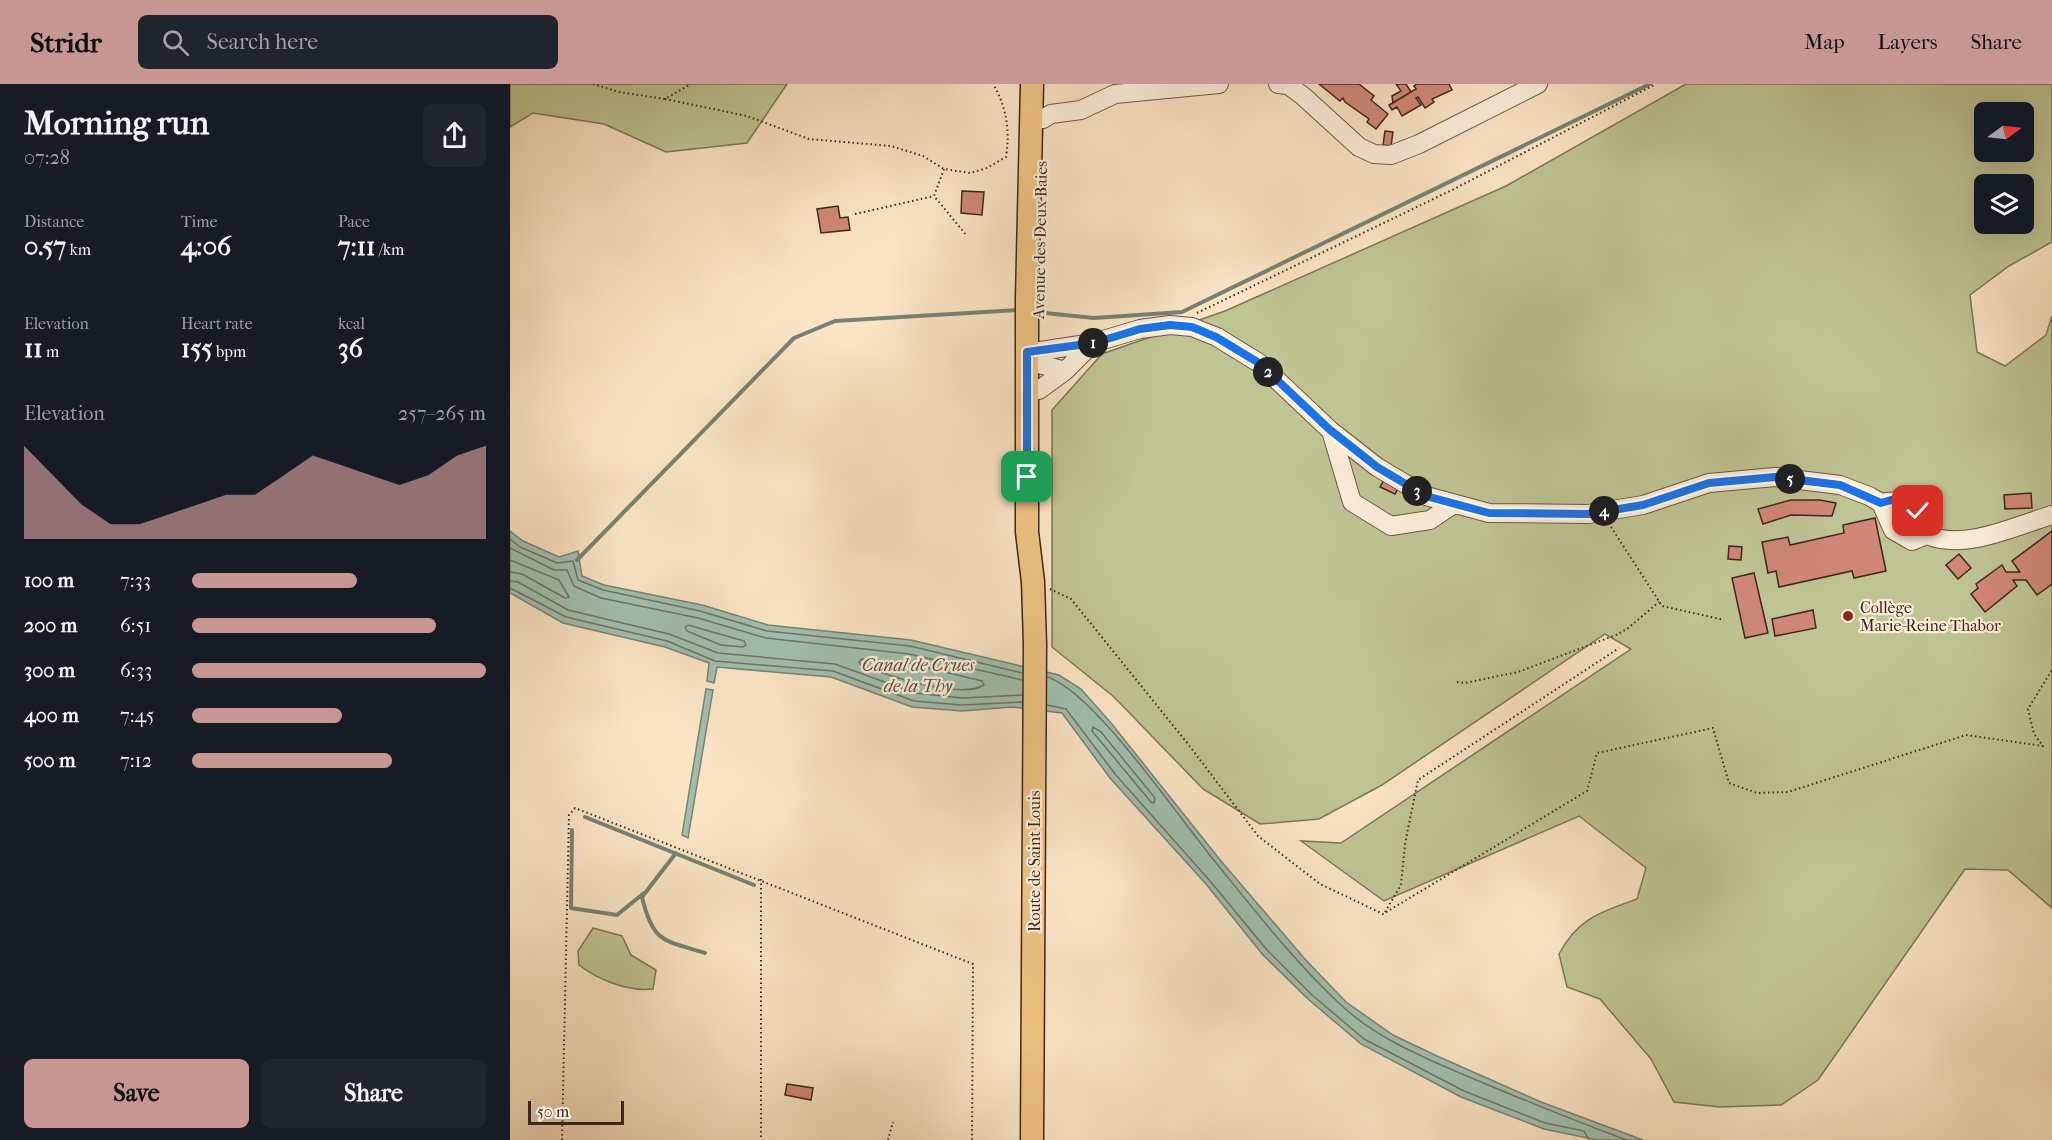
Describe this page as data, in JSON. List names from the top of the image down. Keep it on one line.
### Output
{"streets":{"main road":["Avenue des Deux Baies","Route de Saint Louis"]},"crossings":[["Avenue des Deux Baies","Route de Saint Louis"]],"water":["Canal de Crues de la Thy"],"places":["Collège Marie-Reine Thabor"],"scale_bar":"50 m","north":"right","page":{"header":"Stridr","search":"Search here","nav":["Map","Layers","Share"],"heading":["Morning run","07:28"],"stats":[["Distance","0.57 km"],["Time","4:06"],["Pace","7:11 /km"],["Elevation","11 m"],["Heart rate","155 bpm"],["kcal","36"]],"pins":["1","2","5","3","4"],"chart":["Elevation","257–265 m"],"list":[{"name":"100 m","note":"7:33"},{"name":"200 m","note":"6:51"},{"name":"300 m","note":"6:33"},{"name":"400 m","note":"7:45"},{"name":"500 m","note":"7:12"}],"buttons":["Save","Share"],"scale":"50 m"}}
